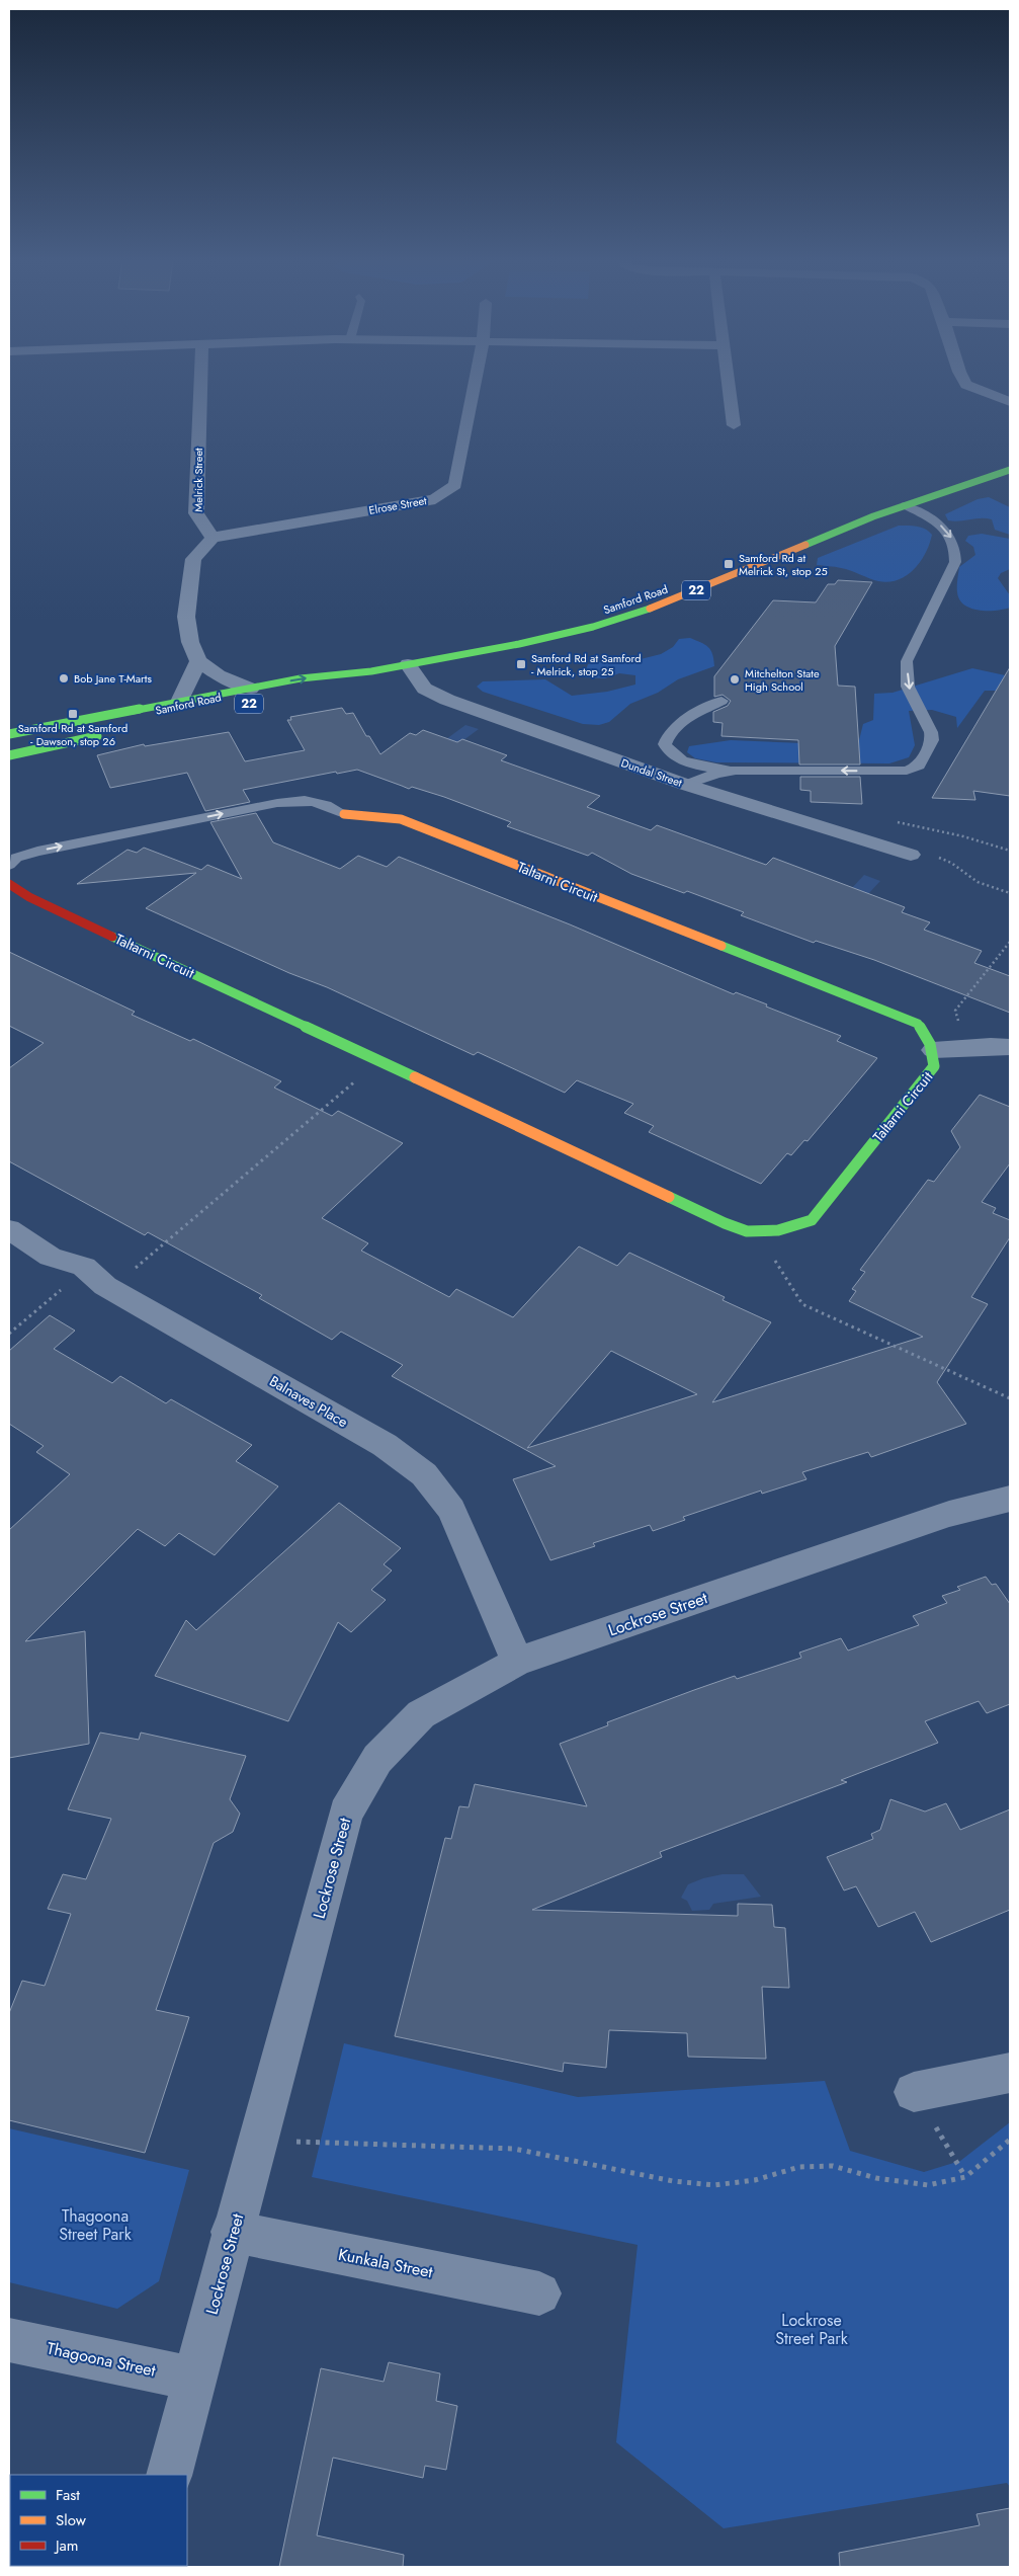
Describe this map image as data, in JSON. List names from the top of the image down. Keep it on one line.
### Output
{"streets":{"street":["Melrick Street","Elrose Street","22","Samford Road","Dundal Street","Taltarni Circuit","Balnaves Place","Lockrose Street","Kunkala Street","Thagoona Street"]},"crossings":[["Melrick Street","Elrose Street"],["Samford Road","Dundal Street"],["Balnaves Place","Lockrose Street"],["Lockrose Street","Kunkala Street"],["Lockrose Street","Thagoona Street"]],"parks":["Thagoona Street Park","Lockrose Street Park"],"places":{"transit":["Samford Rd at Melrick St, stop 25","Samford Rd at Samford - Melrick, stop 25","Samford Rd at Samford - Dawson, stop 26"],"other":["Bob Jane T-Marts","Mitchelton State High School"]},"legend":["Fast","Slow","Jam"]}
